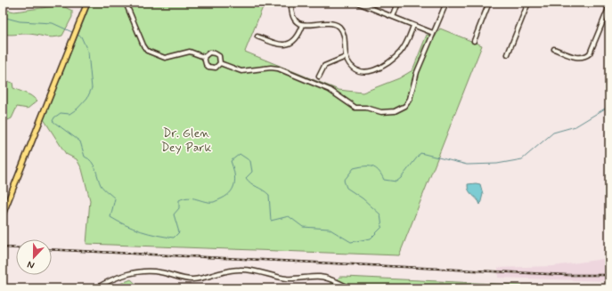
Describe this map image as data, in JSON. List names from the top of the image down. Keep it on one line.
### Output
{"parks":["Dr. Glen Dey Park"],"north":"bottom"}
